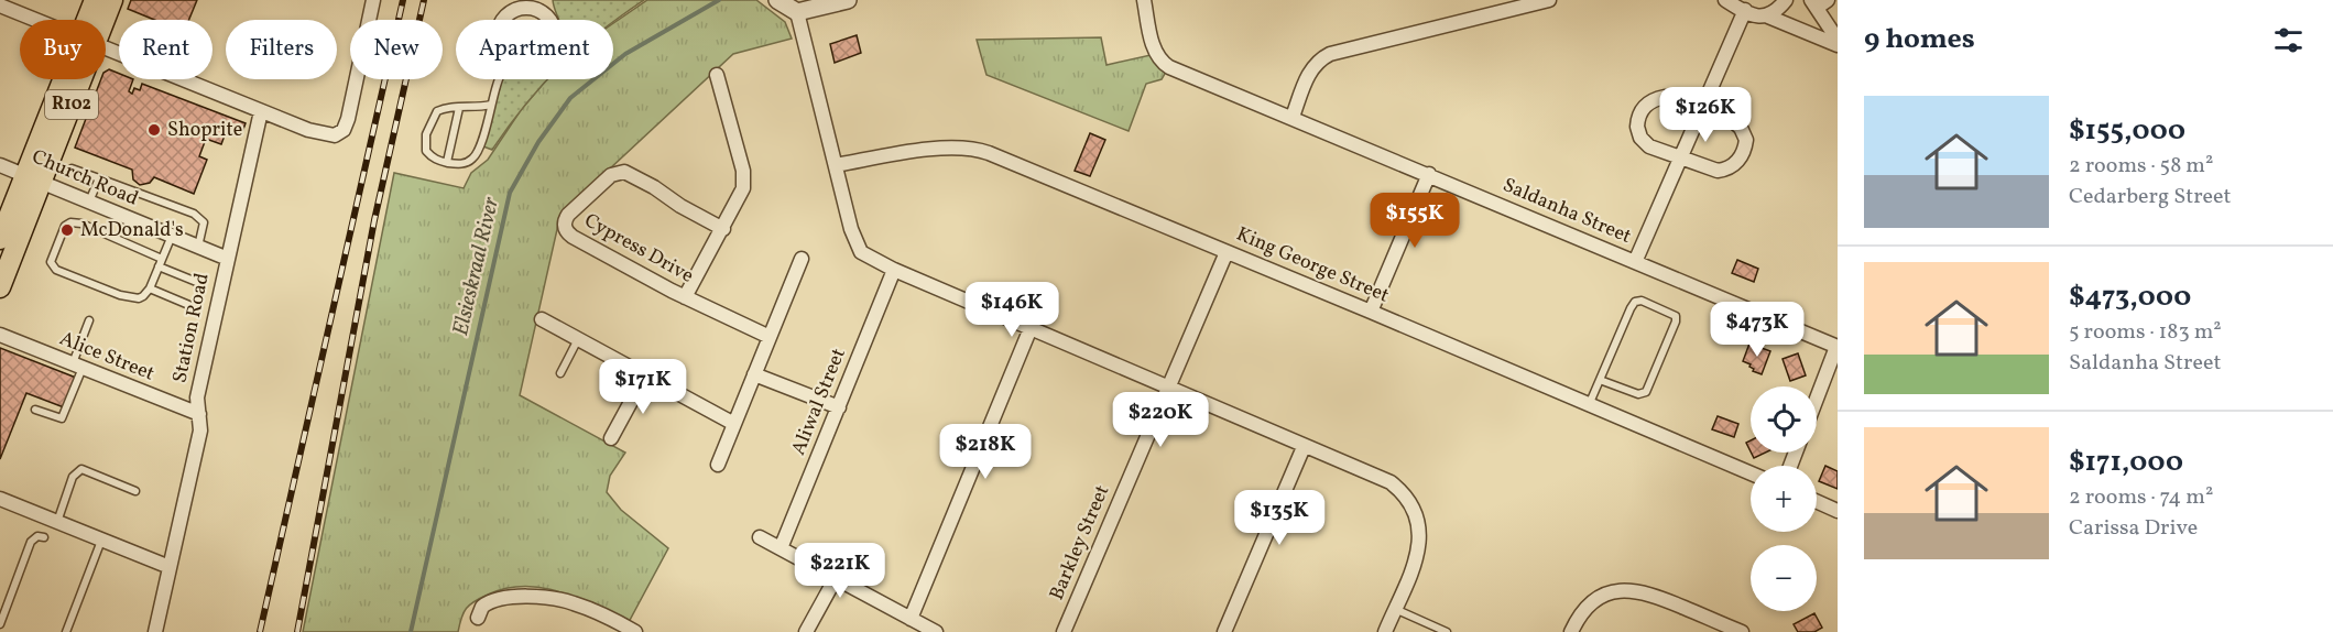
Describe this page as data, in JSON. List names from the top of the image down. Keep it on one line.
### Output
{"streets":{"main road":["R102"],"street":["Church Road","Saldanha Street","Cypress Drive","King George Street","Station Road","Alice Street","Aliwal Street","Barkley Street"]},"crossings":[["R102","Church Road"],["Church Road","Station Road"],["King George Street","Barkley Street"],["Station Road","Alice Street"]],"water":["Elsieskraal River"],"places":["Shoprite","McDonald's"],"page":{"heading":"9 homes","chip":["Buy","Rent","Filters","New","Apartment"],"list":[{"name":"$155,000","note":"2 rooms · 58 m² · Cedarberg Street"},{"name":"$473,000","note":"5 rooms · 183 m² · Saldanha Street"},{"name":"$171,000","note":"2 rooms · 74 m² · Carissa Drive"}],"price":["$126K","$155K","$146K","$473K","$171K","$220K","$218K","$135K","$221K"],"map_buttons":["+","−"]}}
